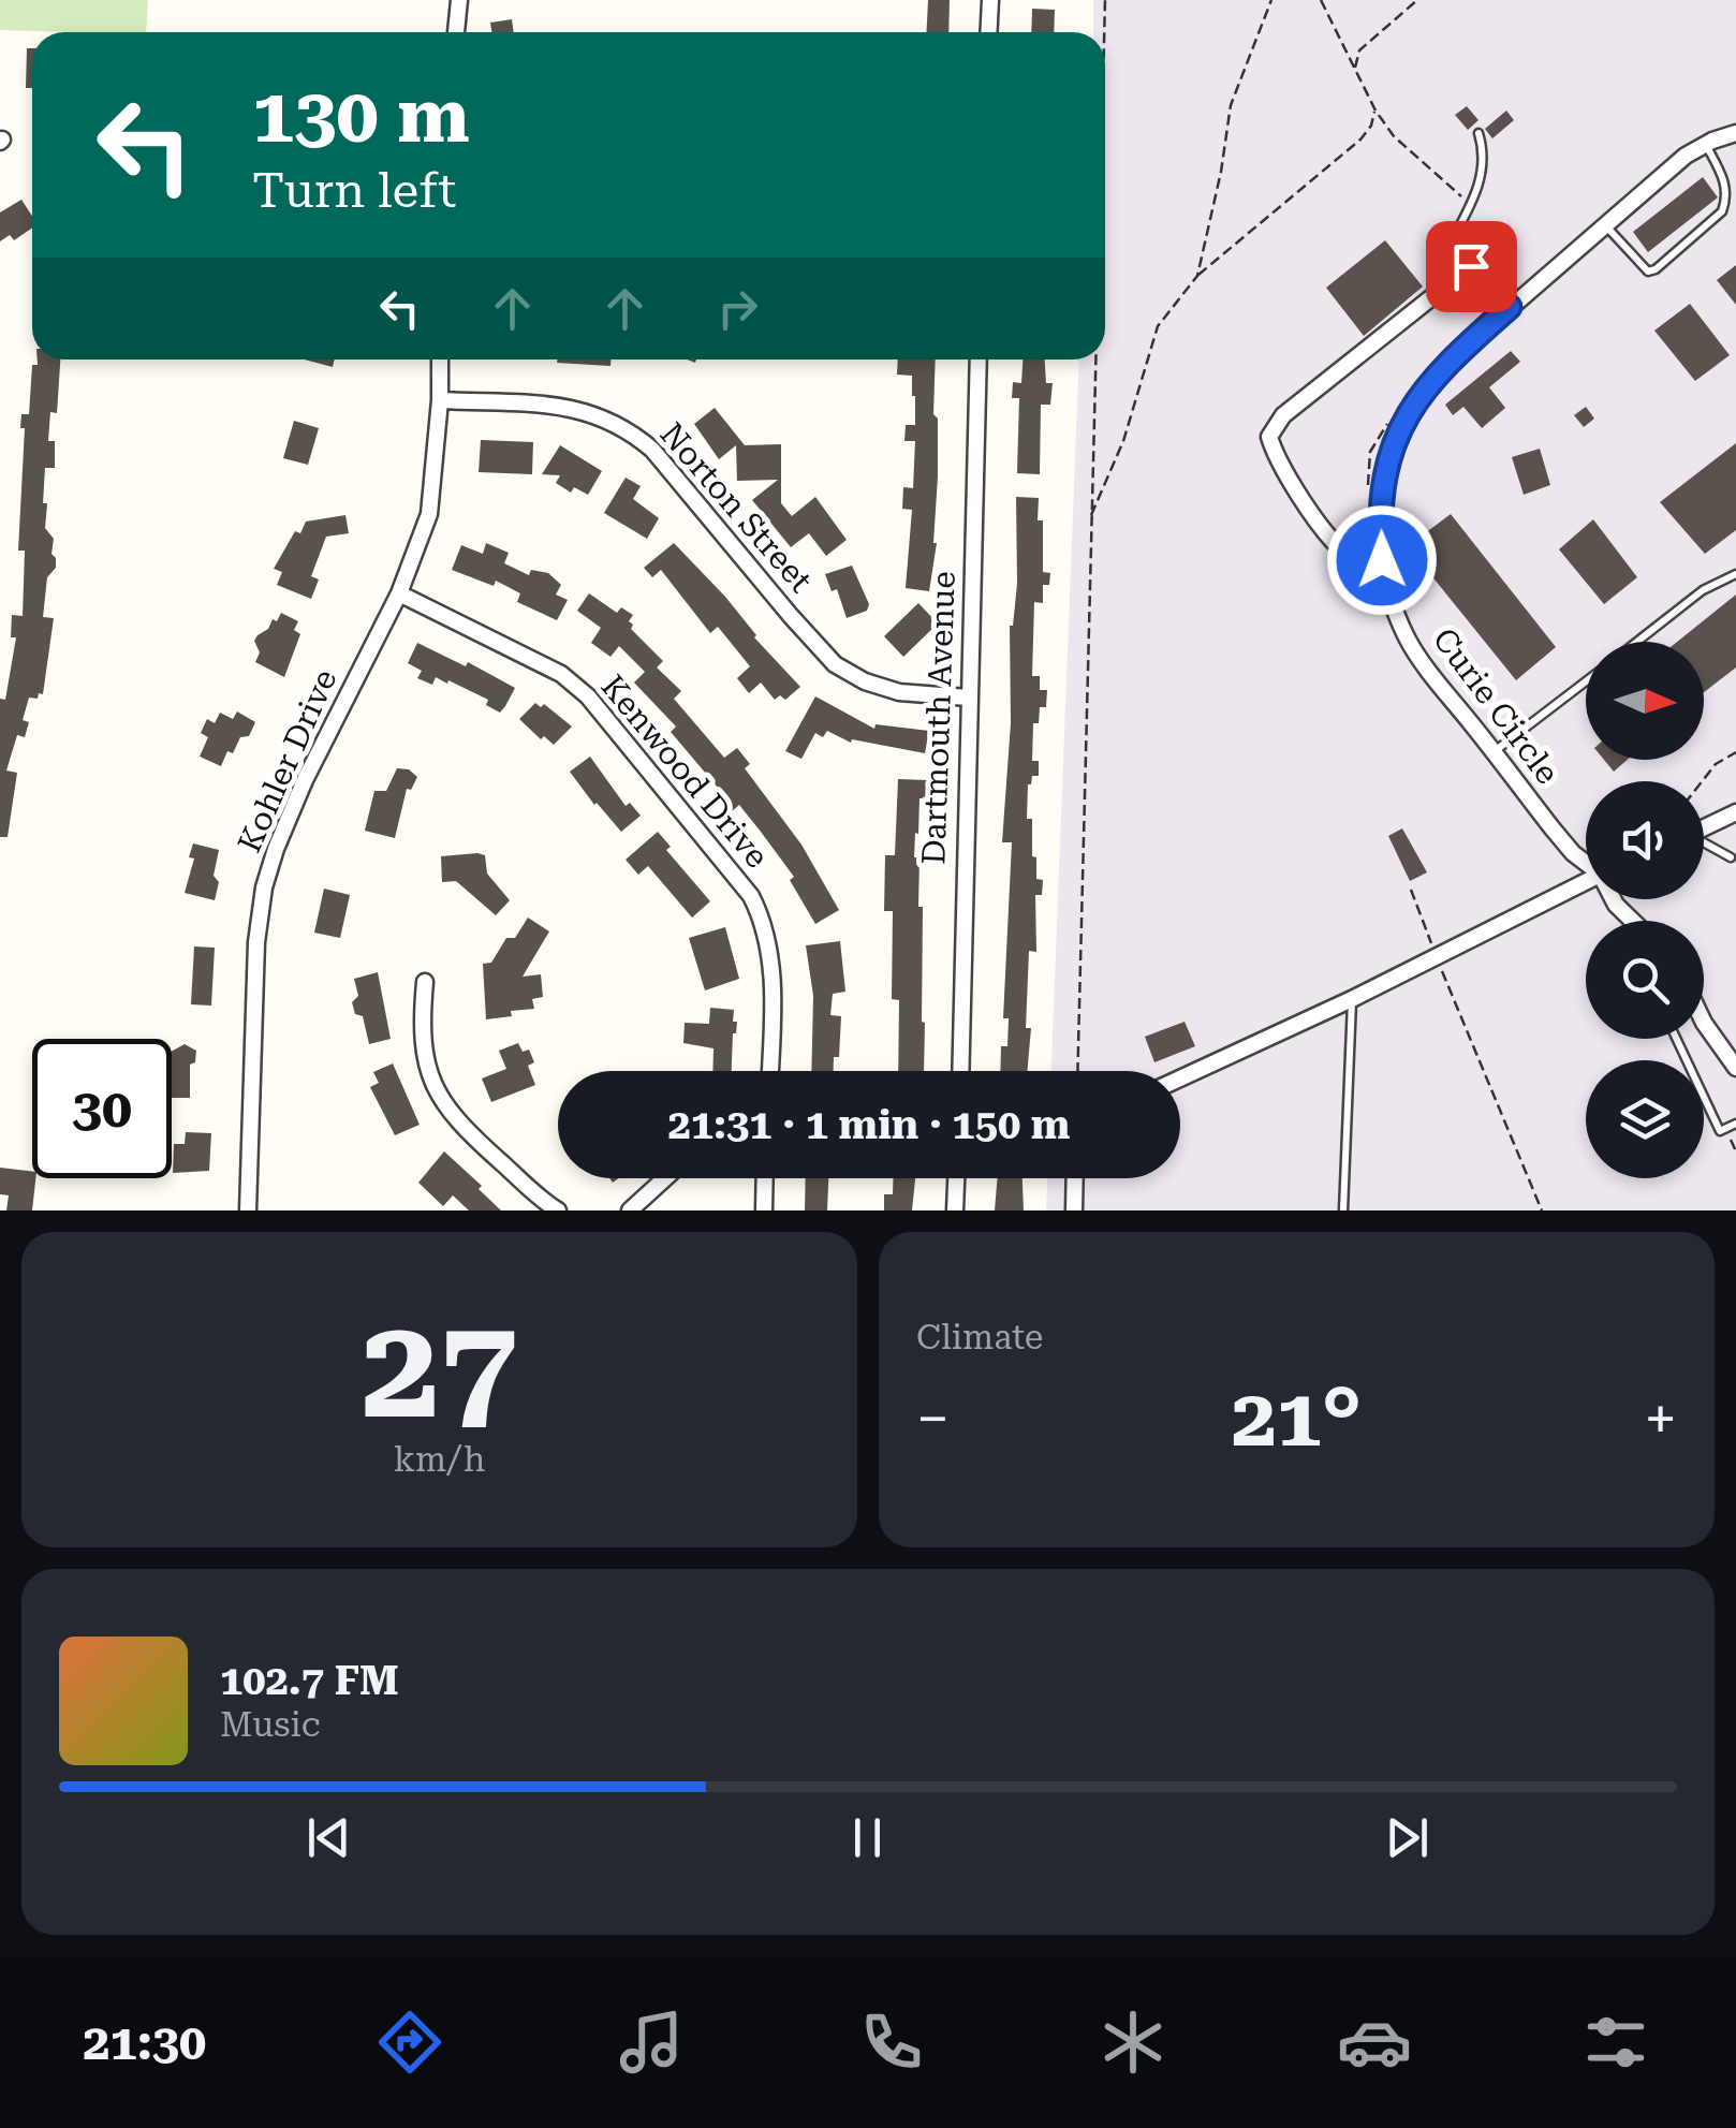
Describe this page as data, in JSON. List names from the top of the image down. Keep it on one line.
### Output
{"streets":{"street":["Norton Street","Curie Circle","Dartmouth Avenue","Kohler Drive","Kenwood Drive"]},"crossings":[["Norton Street","Dartmouth Avenue"],["Norton Street","Kohler Drive"],["Kohler Drive","Kenwood Drive"]],"north":"right","page":{"turn":["130 m","Turn left"],"limit":"30","trip":"21:31 · 1 min · 150 m","tile":[["27","km/h"],"Climate"],"heat":["−","21°","+"],"song":["102.7 FM","Music"],"tabs":"21:30"}}
